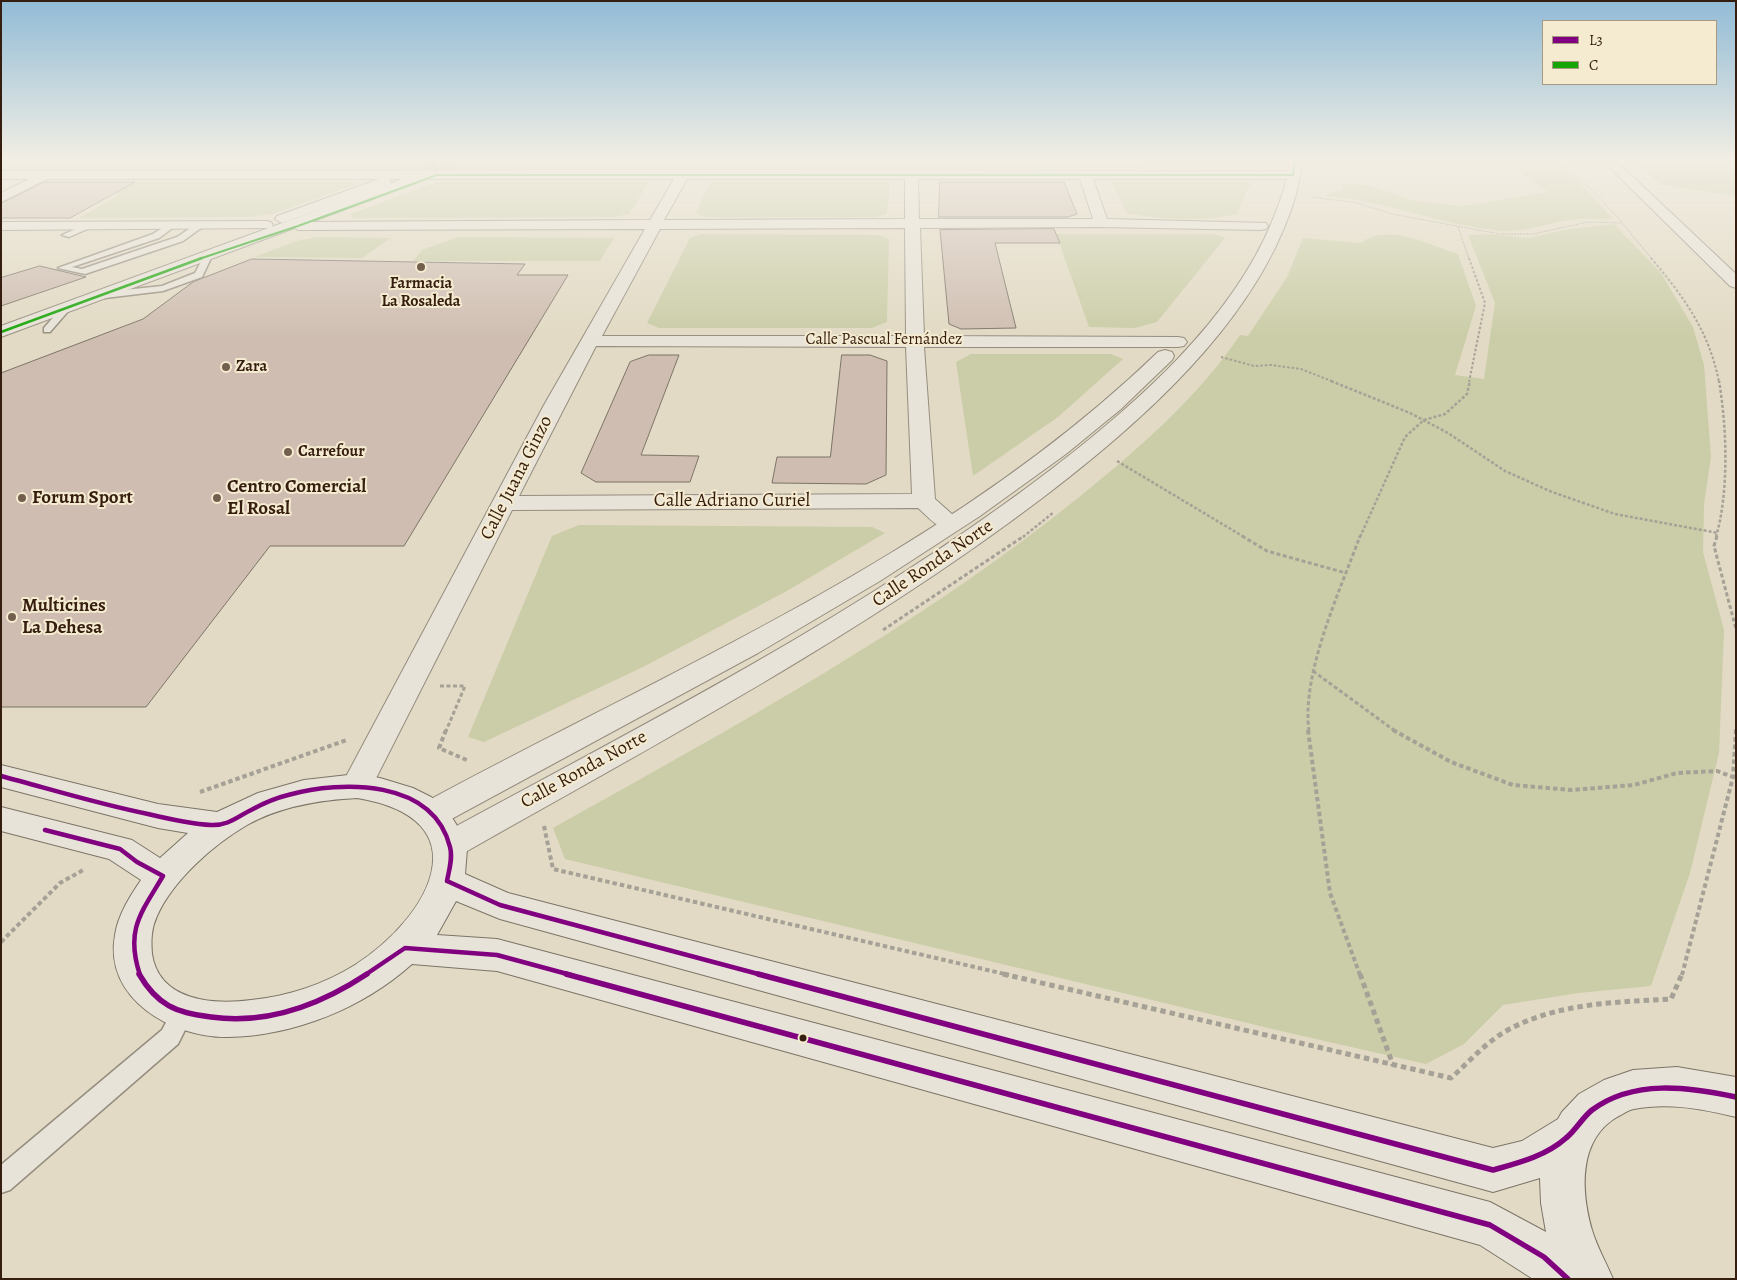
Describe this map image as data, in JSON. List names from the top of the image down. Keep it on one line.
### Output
{"streets":{"street":["Calle Pascual Fernández","Calle Juana Ginzo","Calle Adriano Curiel","Calle Ronda Norte"]},"crossings":[["Calle Pascual Fernández","Calle Juana Ginzo"],["Calle Pascual Fernández","Calle Ronda Norte"],["Calle Juana Ginzo","Calle Adriano Curiel"]],"places":["Farmacia La Rosaleda","Zara","Carrefour","Forum Sport","Centro Comercial El Rosal","Multicines La Dehesa"],"lines":["transit line C","transit line L3"],"legend":["L3","C"]}
